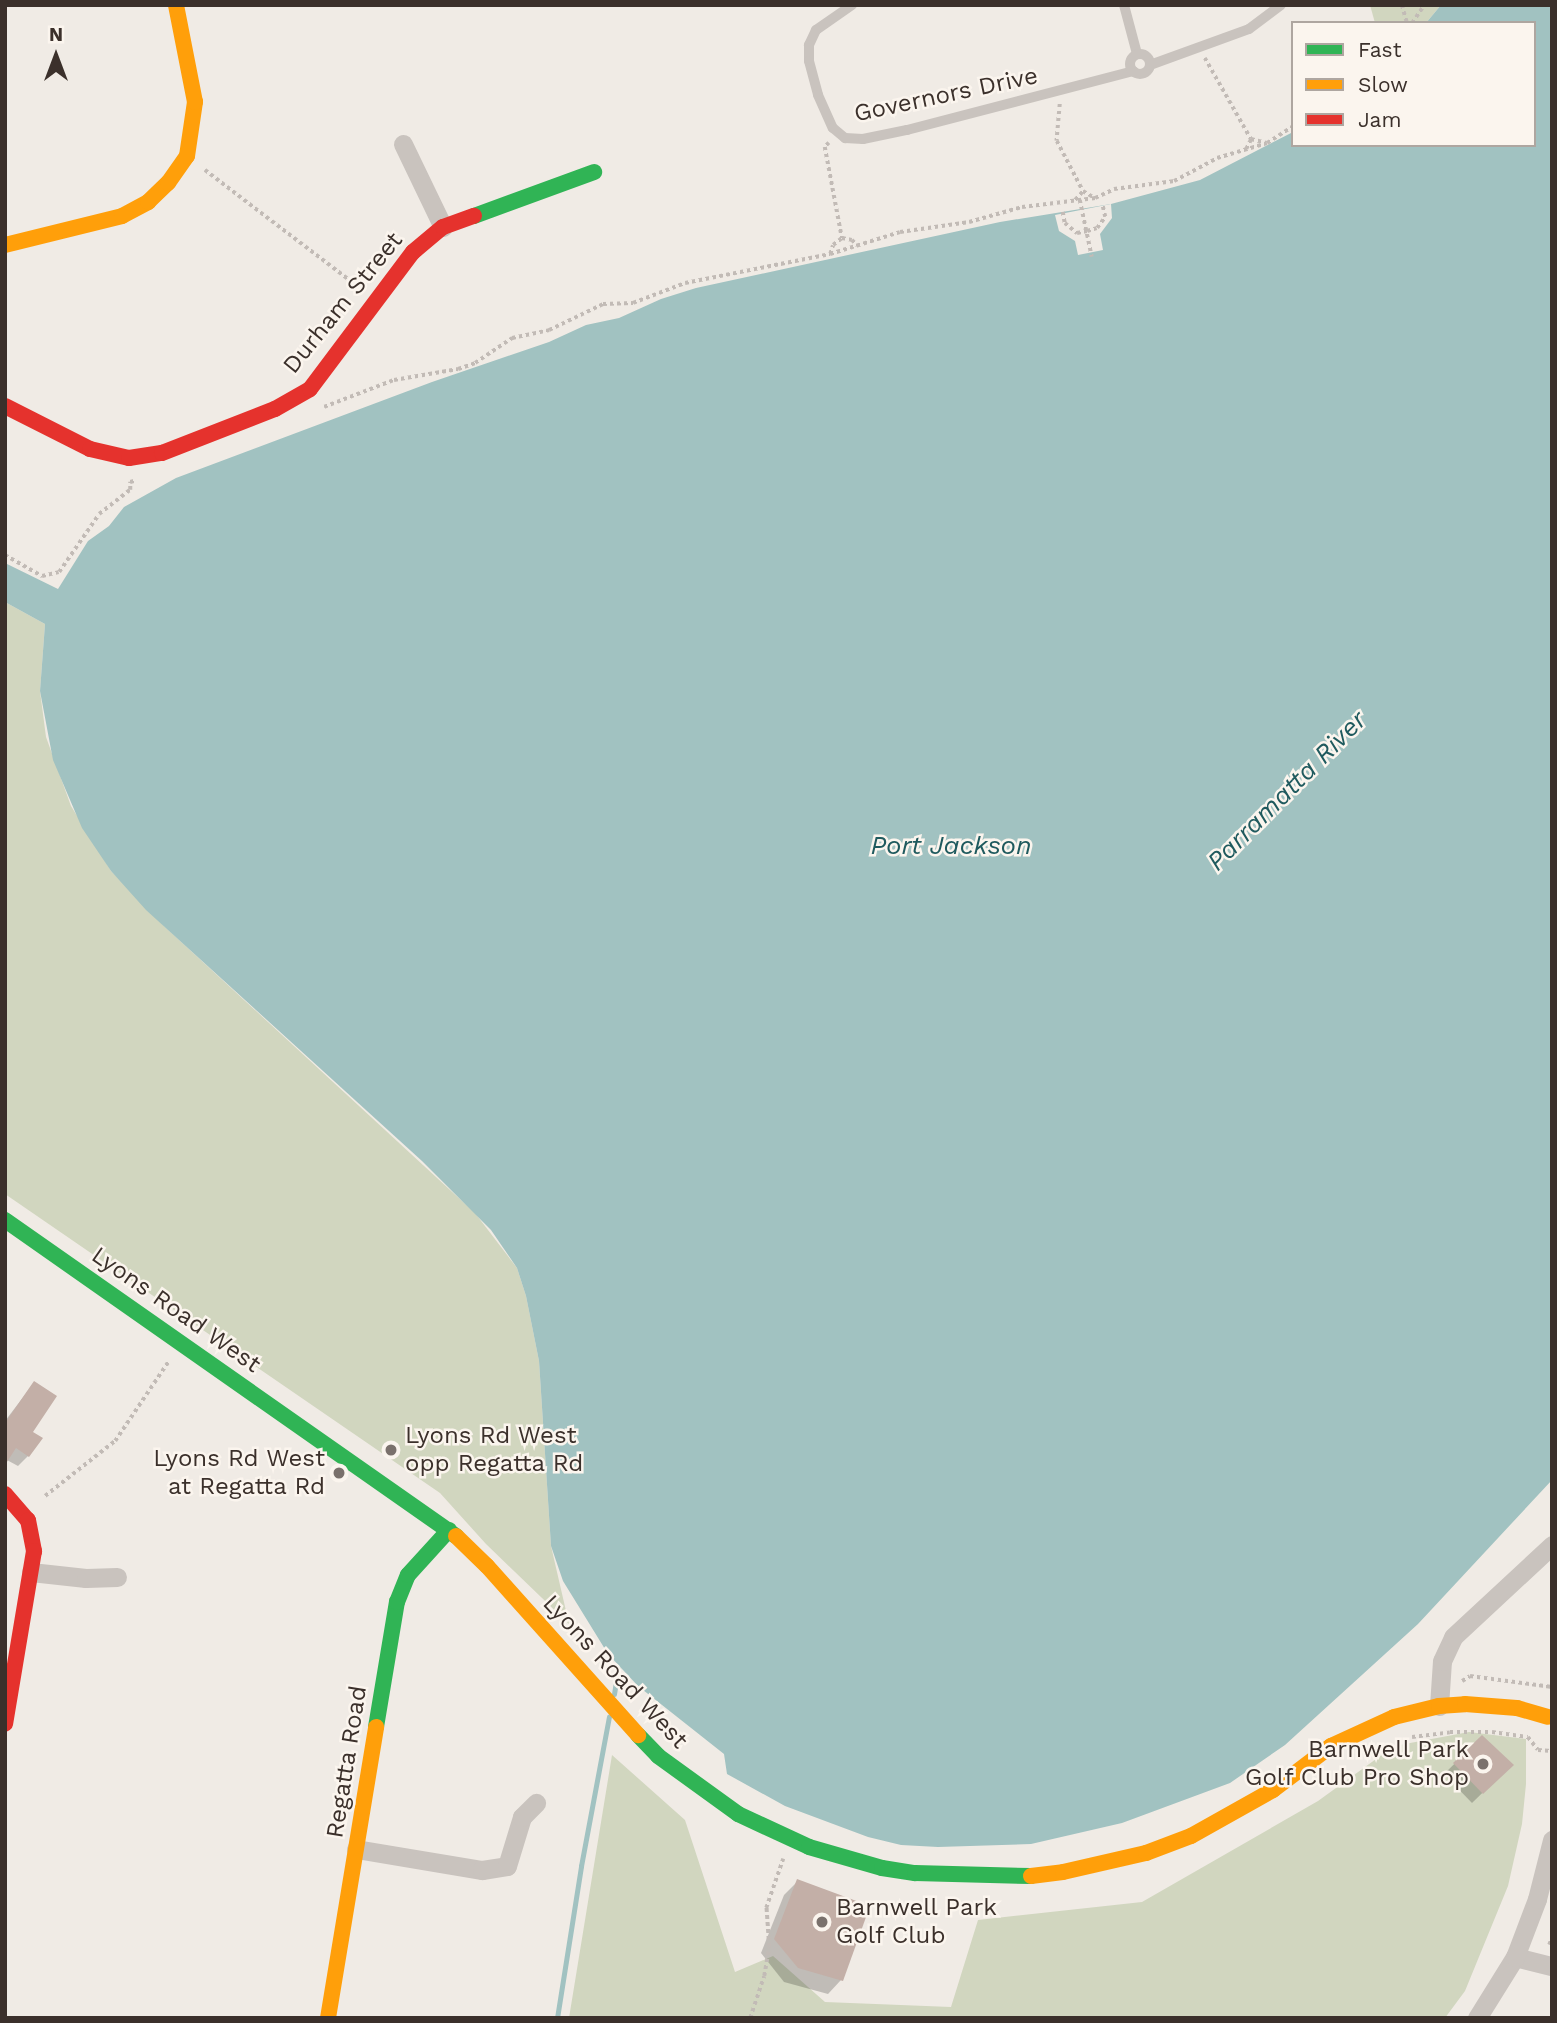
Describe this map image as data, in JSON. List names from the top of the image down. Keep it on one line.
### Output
{"streets":{"street":["Durham Street","Lyons Road West","Regatta Road"],"lane":["Governors Drive"]},"crossings":[["Lyons Road West","Regatta Road"]],"water":["Parramatta River","Port Jackson"],"places":["Lyons Rd West opp Regatta Rd","Lyons Rd West at Regatta Rd","Barnwell Park Golf Club Pro Shop","Barnwell Park Golf Club"],"legend":["Fast","Slow","Jam"],"north":"top"}
